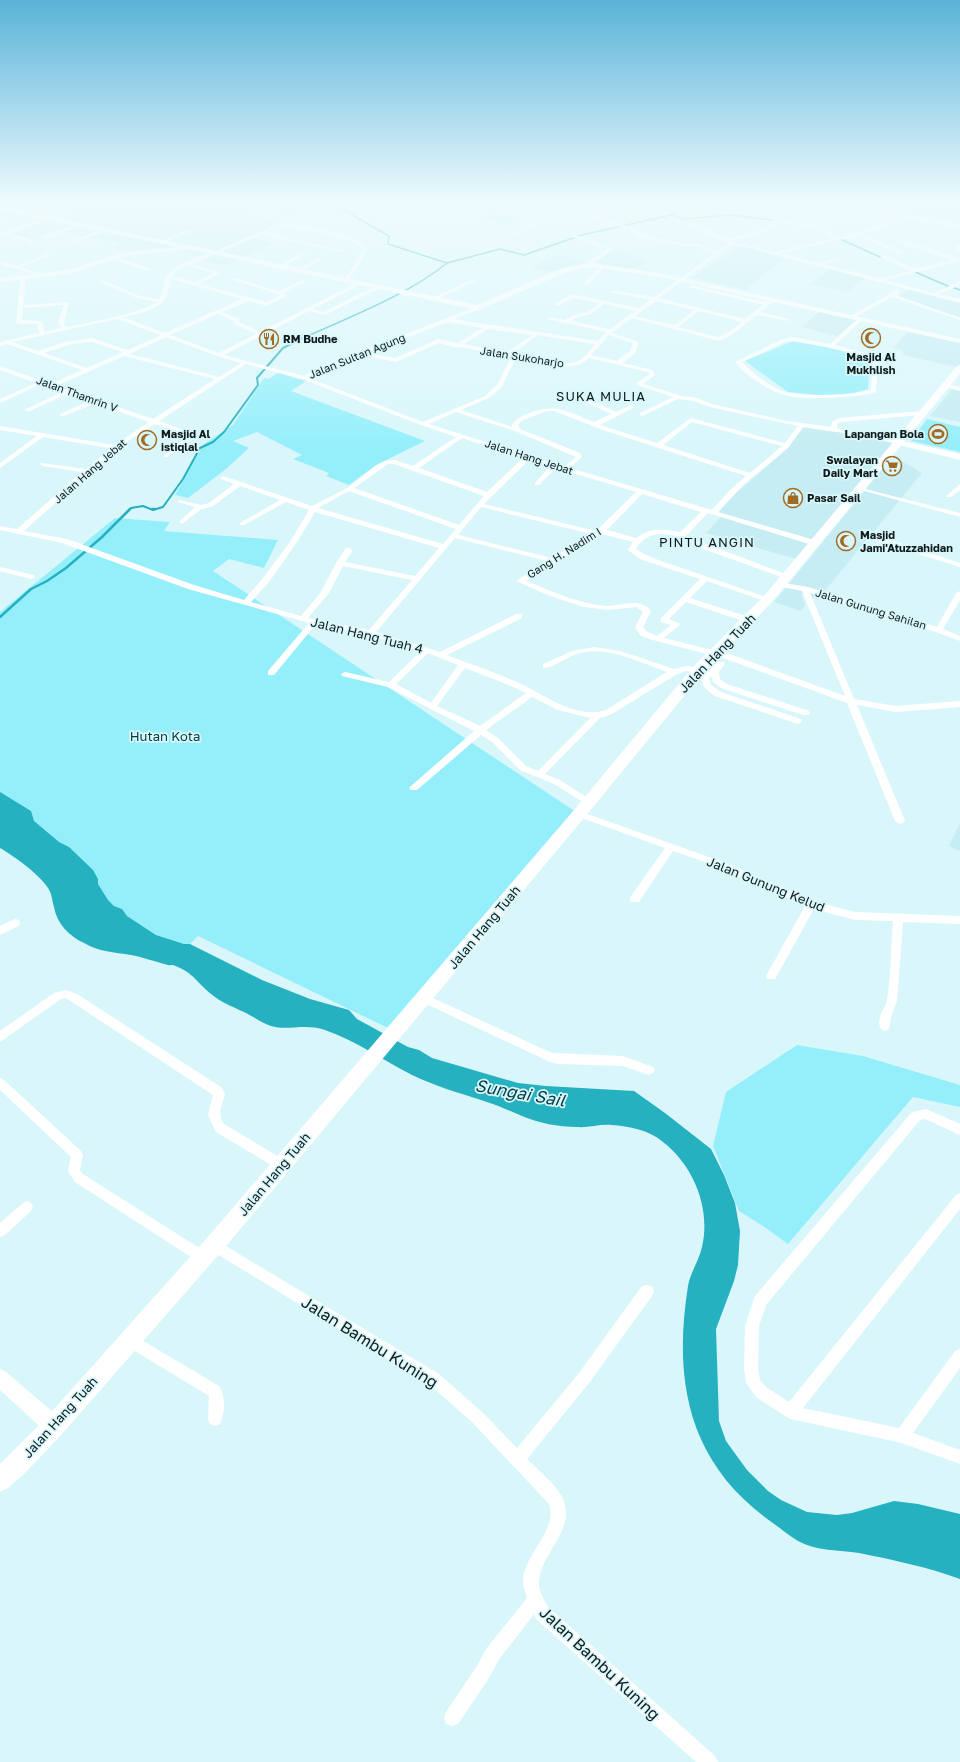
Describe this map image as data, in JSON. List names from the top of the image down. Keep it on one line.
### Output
{"streets":{"main road":["Jalan Hang Tuah"],"street":["Jalan Sultan Agung","Jalan Sukoharjo","Jalan Thamrin V","Jalan Hang Jebat","Gang H. Nadim I","Jalan Gunung Sahilan","Jalan Hang Tuah 4","Jalan Gunung Kelud","Jalan Bambu Kuning"]},"crossings":[["Jalan Sultan Agung","Jalan Sukoharjo"],["Jalan Sultan Agung","Jalan Hang Jebat"],["Jalan Thamrin V","Jalan Hang Jebat"],["Jalan Hang Jebat","Gang H. Nadim I"],["Jalan Hang Jebat","Jalan Hang Tuah 4"],["Jalan Hang Jebat","Jalan Hang Tuah"],["Jalan Gunung Sahilan","Jalan Hang Tuah"],["Jalan Hang Tuah","Jalan Gunung Kelud"],["Jalan Hang Tuah","Jalan Bambu Kuning"]],"districts":["SUKA MULIA","PINTU ANGIN"],"water":["Sungai Sail"],"parks":["Hutan Kota"],"places":{"mosque":["Masjid Al Mukhlish","Masjid Al istiqlal","Masjid Jami'Atuzzahidan"],"restaurant":["RM Budhe"],"sports":["Lapangan Bola"],"supermarket":["Swalayan Daily Mart"],"shop":["Pasar Sail"]}}
